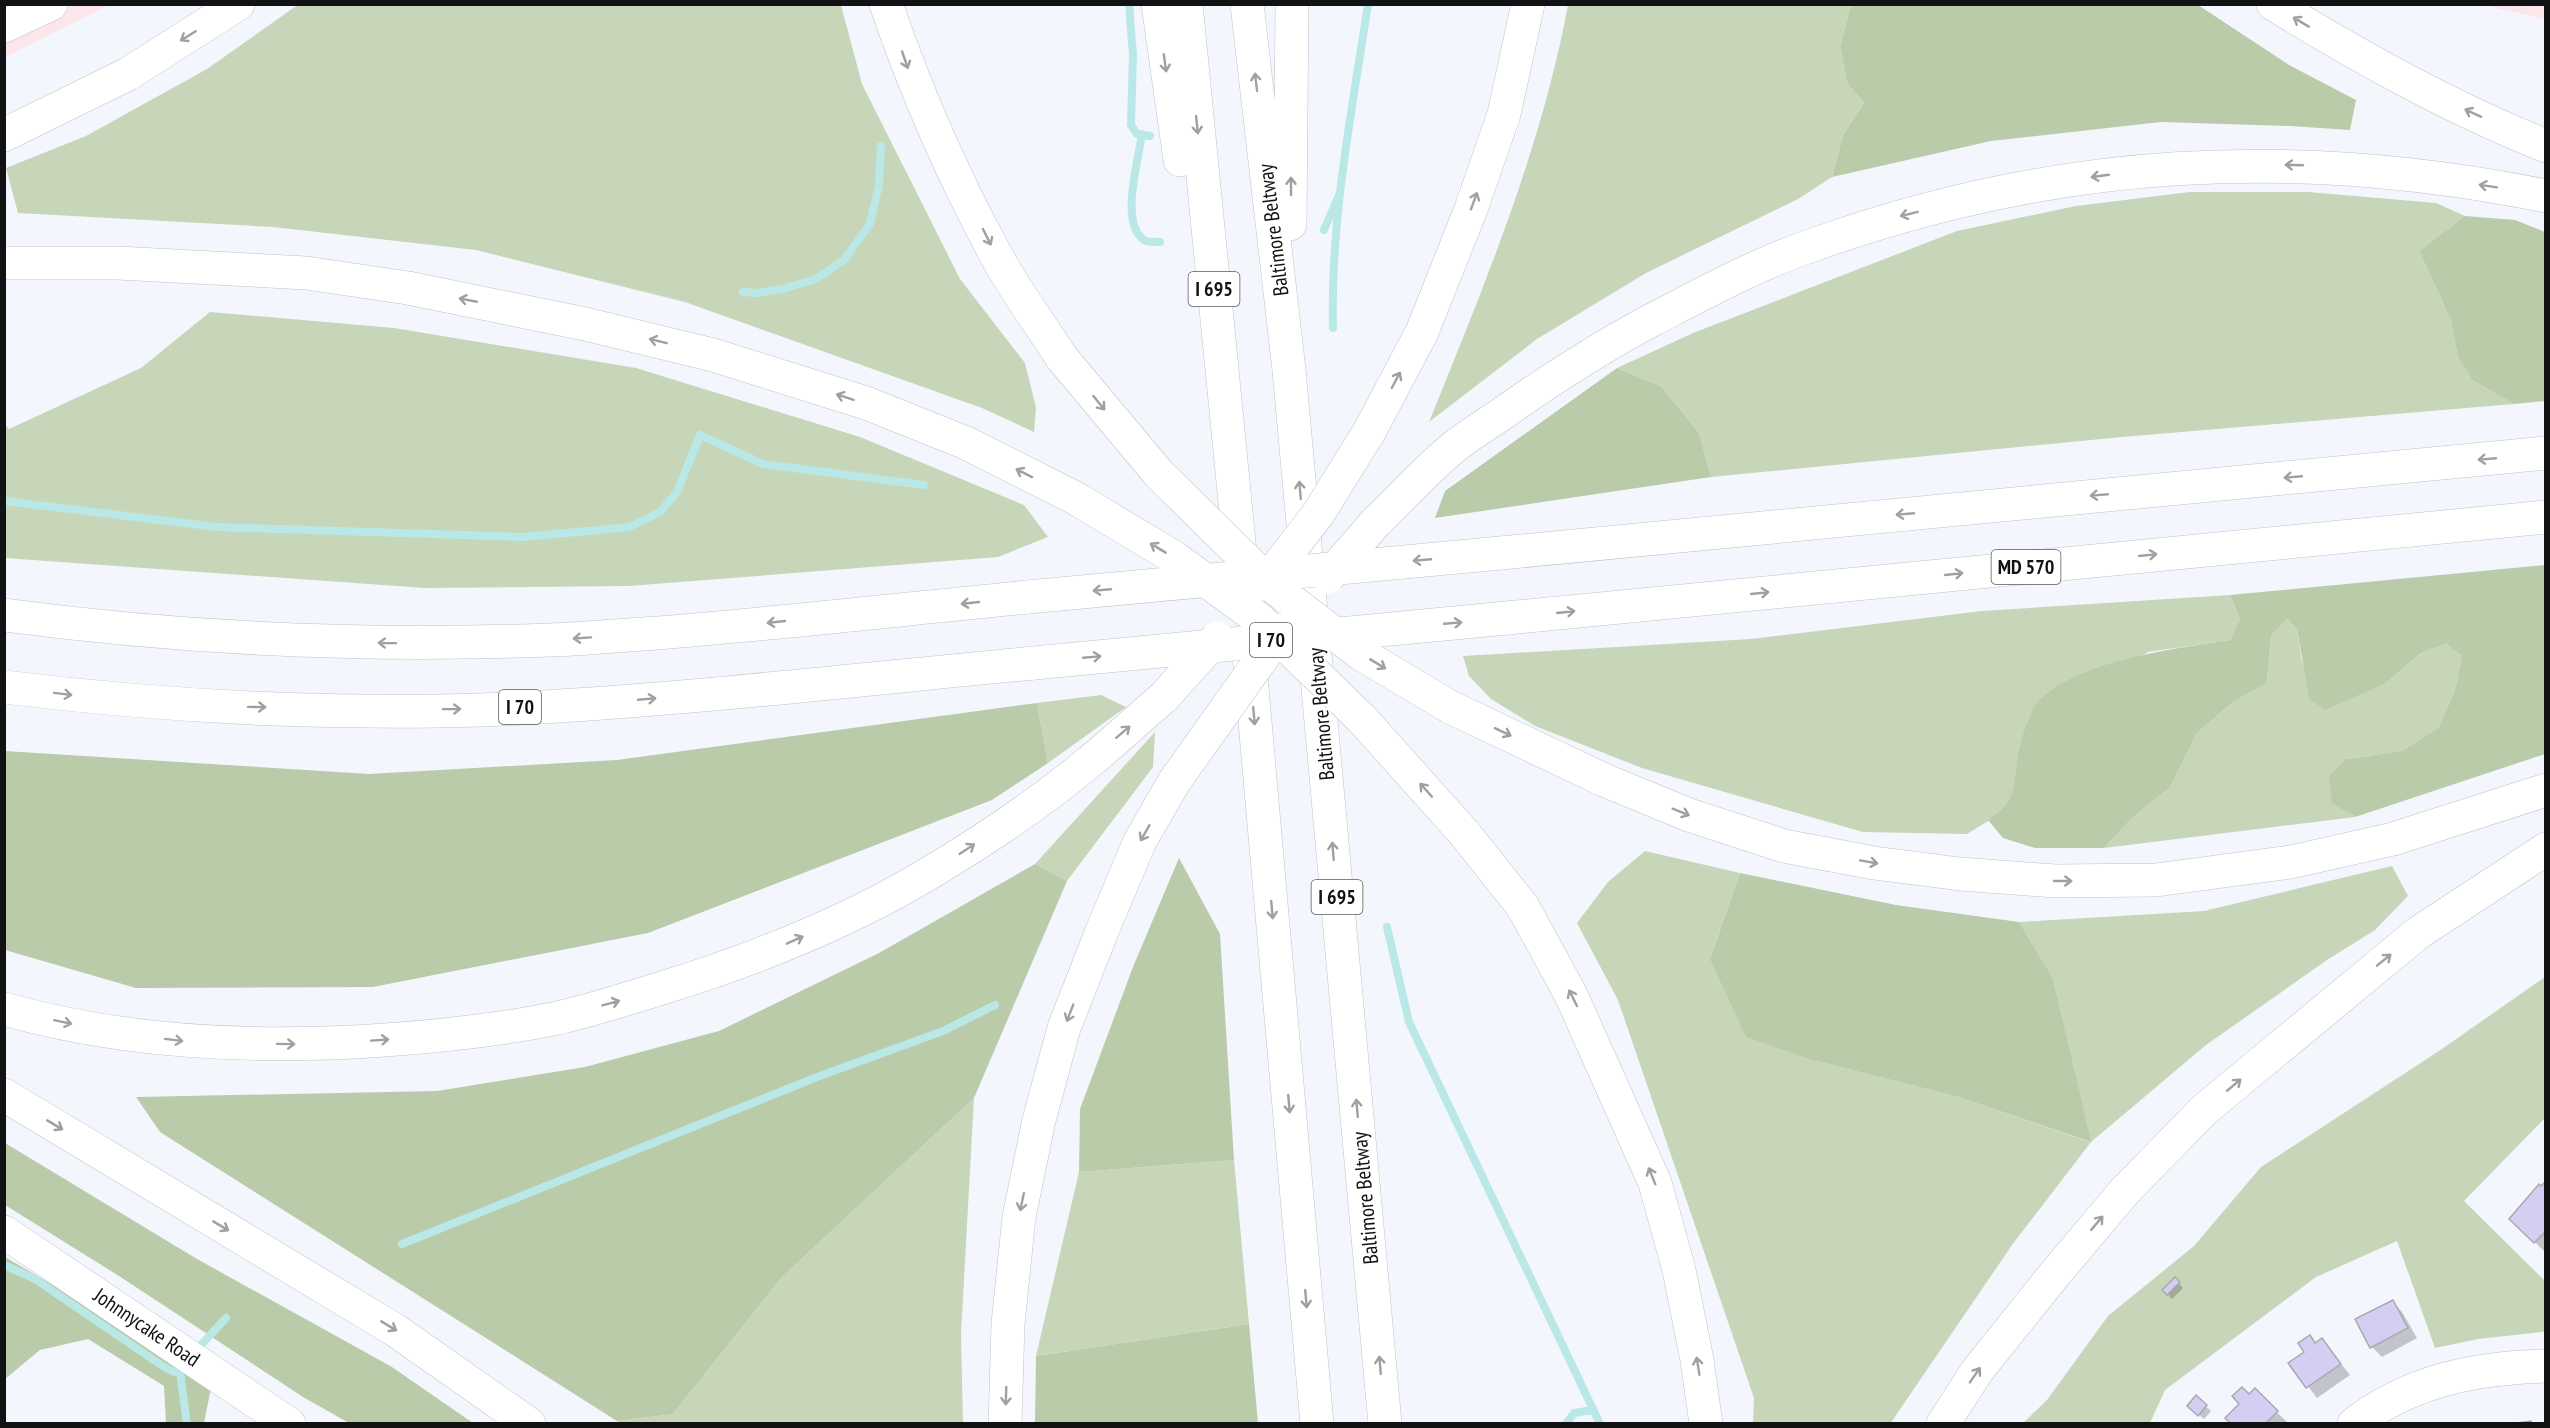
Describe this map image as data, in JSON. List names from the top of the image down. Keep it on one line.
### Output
{"streets":{"main road":["Baltimore Beltway","I 695","MD 570","I 70","Johnnycake Road"]},"crossings":[["MD 570","I 70"]]}
